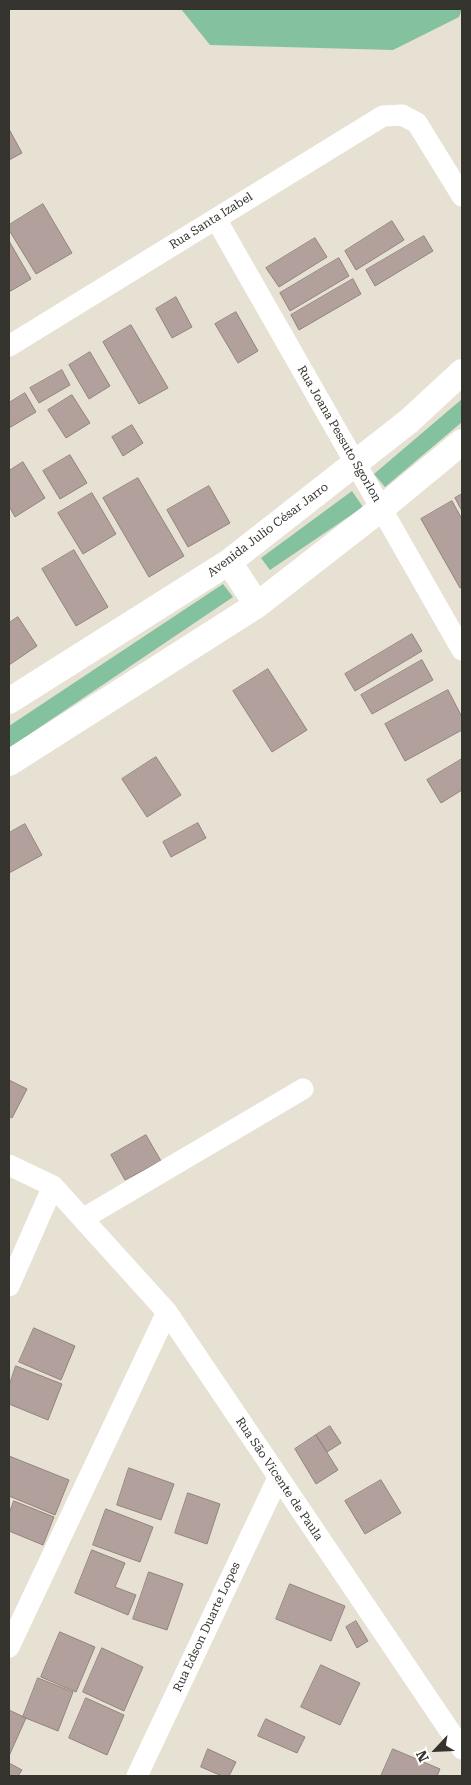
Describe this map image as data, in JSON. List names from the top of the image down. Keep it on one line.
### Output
{"streets":{"street":["Rua Santa Izabel","Rua Joana Pessuto Sgorlon","Avenida Julio César Jarro","Rua São Vicente de Paula","Rua Edson Duarte Lopes"]},"crossings":[["Rua Santa Izabel","Rua Joana Pessuto Sgorlon"],["Rua Joana Pessuto Sgorlon","Avenida Julio César Jarro"],["Rua São Vicente de Paula","Rua Edson Duarte Lopes"]],"north":"bottom left"}
